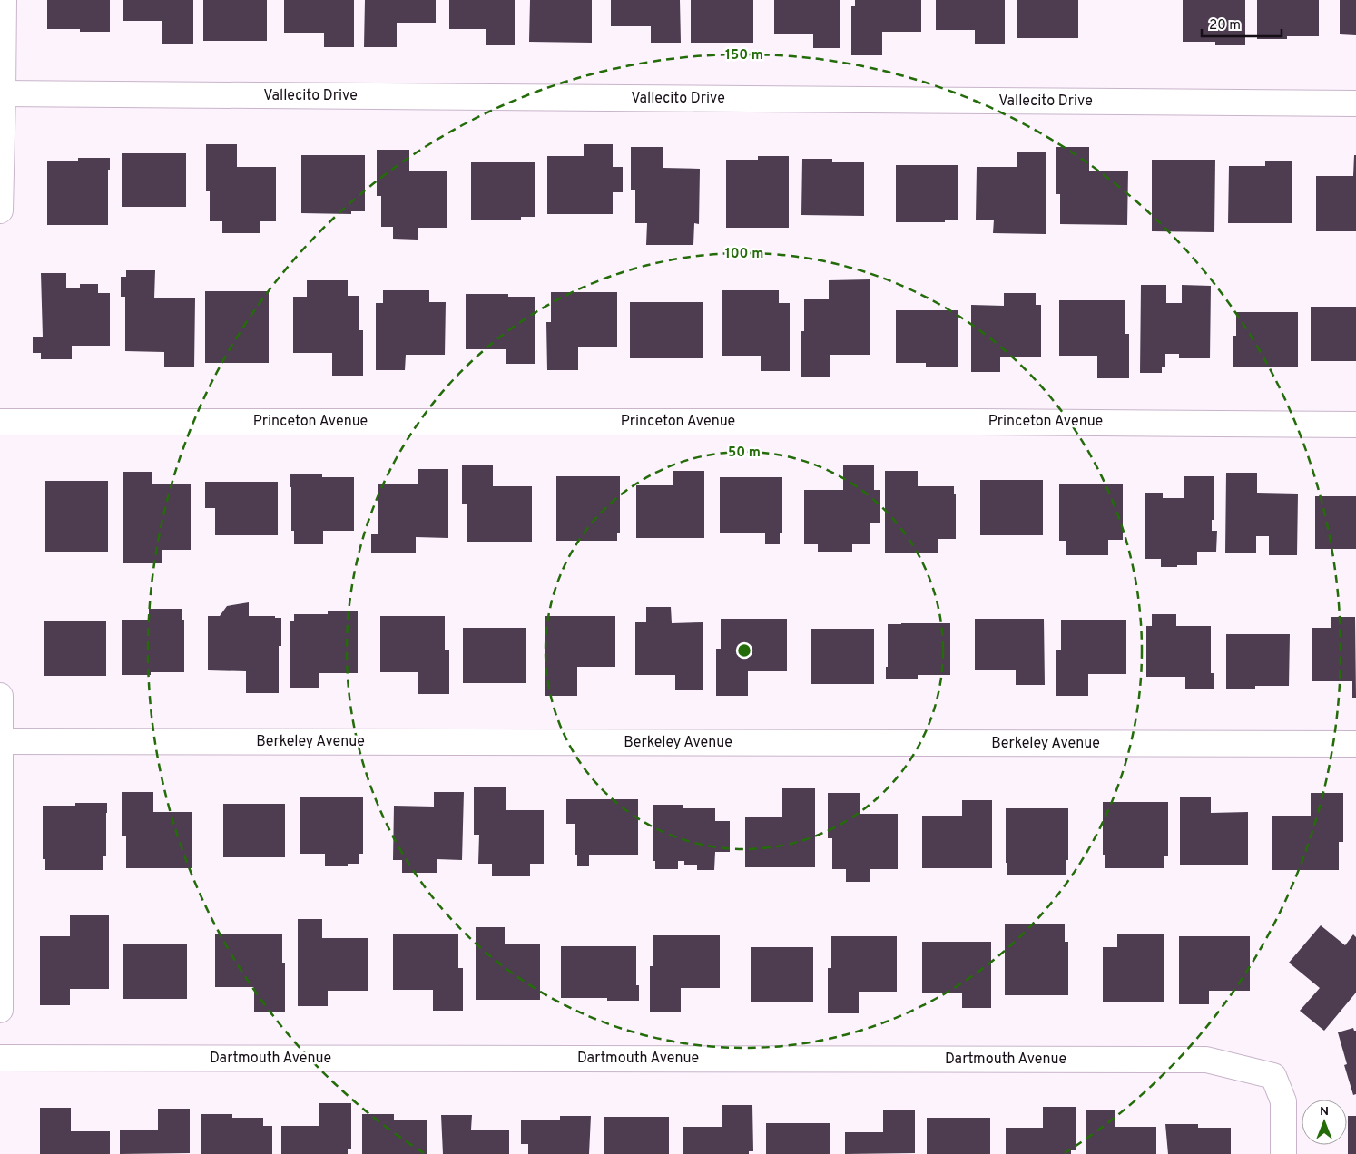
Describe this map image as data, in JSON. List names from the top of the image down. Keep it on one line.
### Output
{"streets":{"street":["Vallecito Drive","Princeton Avenue","Berkeley Avenue","Dartmouth Avenue"]},"scale_bar":"20 m","north":"top","rings":["150 m","100 m","50 m"]}
